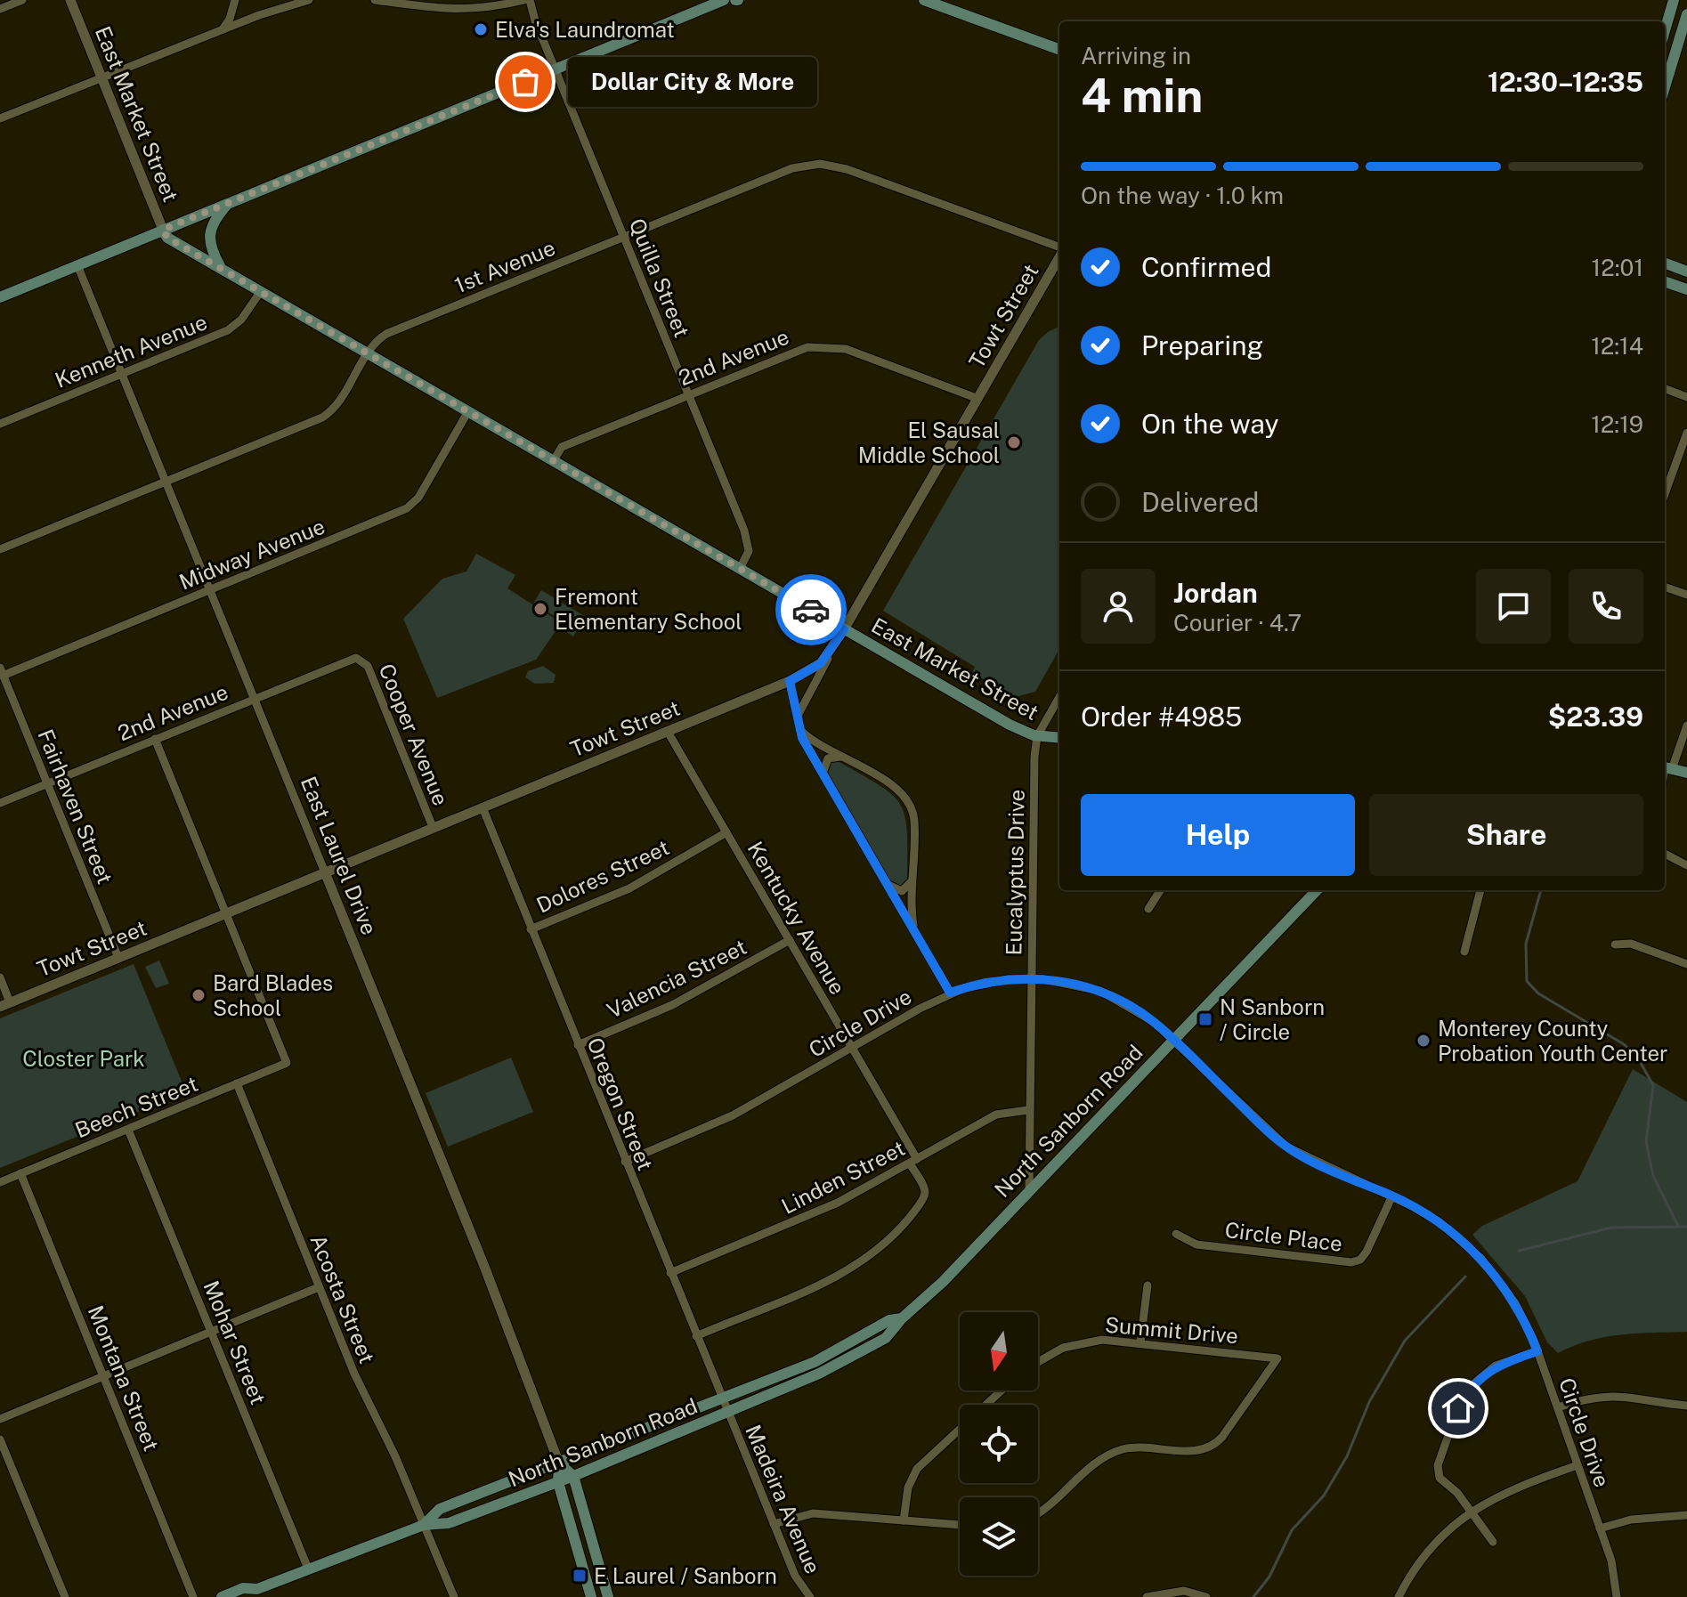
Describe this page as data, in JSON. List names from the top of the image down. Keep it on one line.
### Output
{"streets":{"main road":["East Market Street","East Laurel Drive","North Sanborn Road"],"street":["1st Avenue","Quilla Street","Towt Street","Kenneth Avenue","2nd Avenue","Midway Avenue","Cooper Avenue","Fairhaven Street","Eucalyptus Drive","Dolores Street","Kentucky Avenue","Valencia Street","Circle Drive","Oregon Street","Beech Street","Linden Street","Circle Place","Acosta Street","Summit Drive","Mohar Street","Montana Street","Madeira Avenue"]},"crossings":[["East Market Street","1st Avenue"],["East Market Street","Quilla Street"],["East Market Street","Towt Street"],["East Market Street","Kenneth Avenue"],["East Market Street","2nd Avenue"],["East Market Street","Midway Avenue"],["East Market Street","Eucalyptus Drive"],["1st Avenue","Quilla Street"],["1st Avenue","East Laurel Drive"],["Quilla Street","2nd Avenue"],["Towt Street","2nd Avenue"],["Towt Street","Cooper Avenue"],["Towt Street","Fairhaven Street"],["Towt Street","East Laurel Drive"],["Towt Street","Kentucky Avenue"],["Towt Street","Oregon Street"],["Towt Street","Beech Street"],["Kenneth Avenue","East Laurel Drive"],["2nd Avenue","Cooper Avenue"],["2nd Avenue","Fairhaven Street"],["2nd Avenue","East Laurel Drive"],["Midway Avenue","Fairhaven Street"],["Midway Avenue","East Laurel Drive"],["East Laurel Drive","North Sanborn Road"],["Eucalyptus Drive","Circle Drive"],["Eucalyptus Drive","North Sanborn Road"],["Eucalyptus Drive","Linden Street"],["Dolores Street","Kentucky Avenue"],["Dolores Street","Oregon Street"],["Kentucky Avenue","Valencia Street"],["Kentucky Avenue","Circle Drive"],["Kentucky Avenue","Oregon Street"],["Kentucky Avenue","Linden Street"],["Valencia Street","Oregon Street"],["Circle Drive","Oregon Street"],["Circle Drive","North Sanborn Road"],["Circle Drive","Circle Place"],["Oregon Street","North Sanborn Road"],["Oregon Street","Linden Street"],["Oregon Street","Madeira Avenue"],["Beech Street","Acosta Street"],["Beech Street","Mohar Street"],["Beech Street","Montana Street"],["North Sanborn Road","Acosta Street"],["North Sanborn Road","Mohar Street"],["North Sanborn Road","Madeira Avenue"]],"parks":["Closter Park"],"places":{"other":["Elva's Laundromat","Dollar City & More","El Sausal Middle School","Fremont Elementary School","Bard Blades School","Monterey County Probation Youth Center"],"transit":["N Sanborn / Circle","E Laurel / Sanborn"]},"north":"bottom","page":{"heading":["4 min","Arriving in","12:30–12:35"],"panel":["Jordan","Courier · 4.7","Order #4985","$23.39"],"bubble":"Dollar City & More","bar":"On the way · 1.0 km","list":[["Confirmed","12:01"],["Preparing","12:14"],["On the way","12:19"],"Delivered"],"buttons":["Help","Share"]}}
